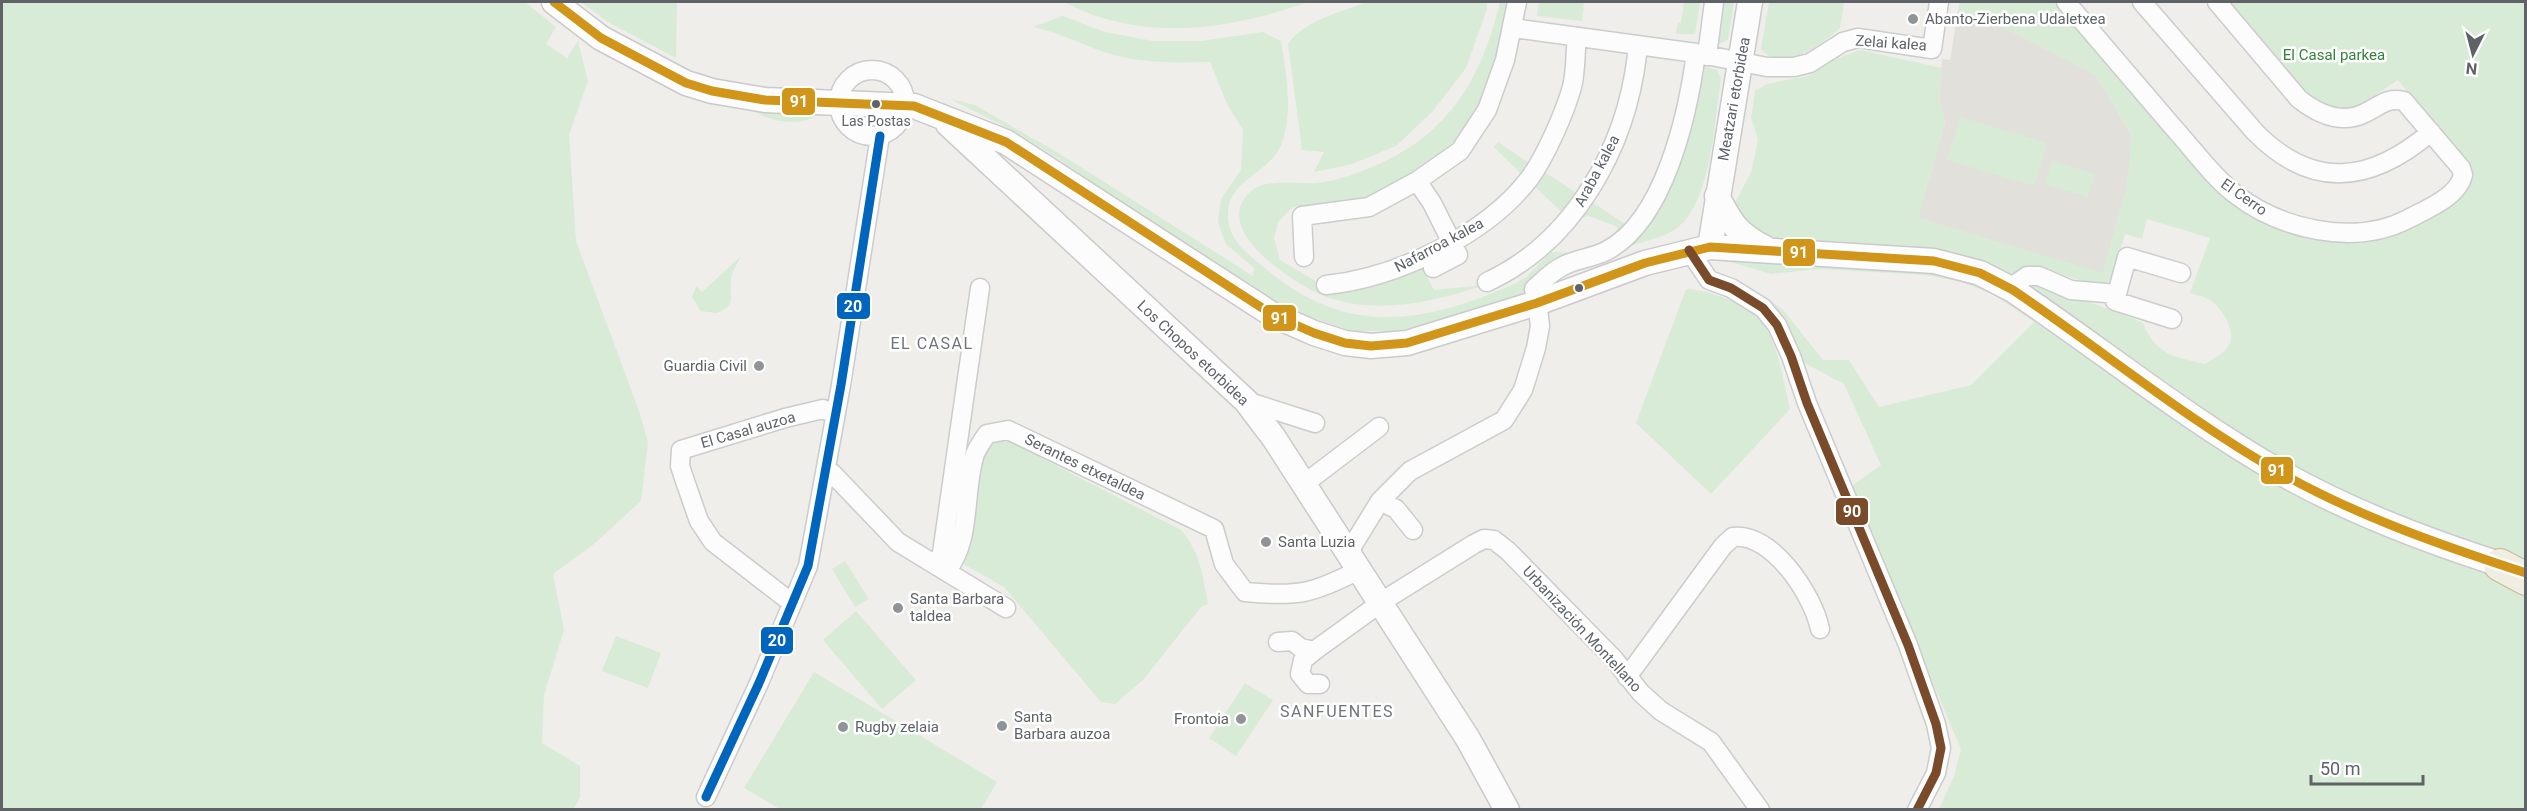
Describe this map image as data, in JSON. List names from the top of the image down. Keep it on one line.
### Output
{"streets":{"street":["Zelai kalea","Meatzari etorbidea","Araba kalea","El Cerro","Nafarroa kalea","Los Chopos etorbidea","El Casal auzoa","Serantes etxetaldea","Urbanización Montellano"]},"crossings":[["Zelai kalea","Meatzari etorbidea"],["Los Chopos etorbidea","Serantes etxetaldea"],["Los Chopos etorbidea","Urbanización Montellano"]],"districts":["EL CASAL","SANFUENTES"],"parks":["El Casal parkea"],"places":["Abanto-Zierbena Udaletxea","Las Postas","Guardia Civil","Santa Luzia","Santa Barbara taldea","Frontoia","Santa Barbara auzoa","Rugby zelaia"],"lines":["transit line 91","transit line 20","transit line 90"],"scale_bar":"50 m","north":"bottom"}
